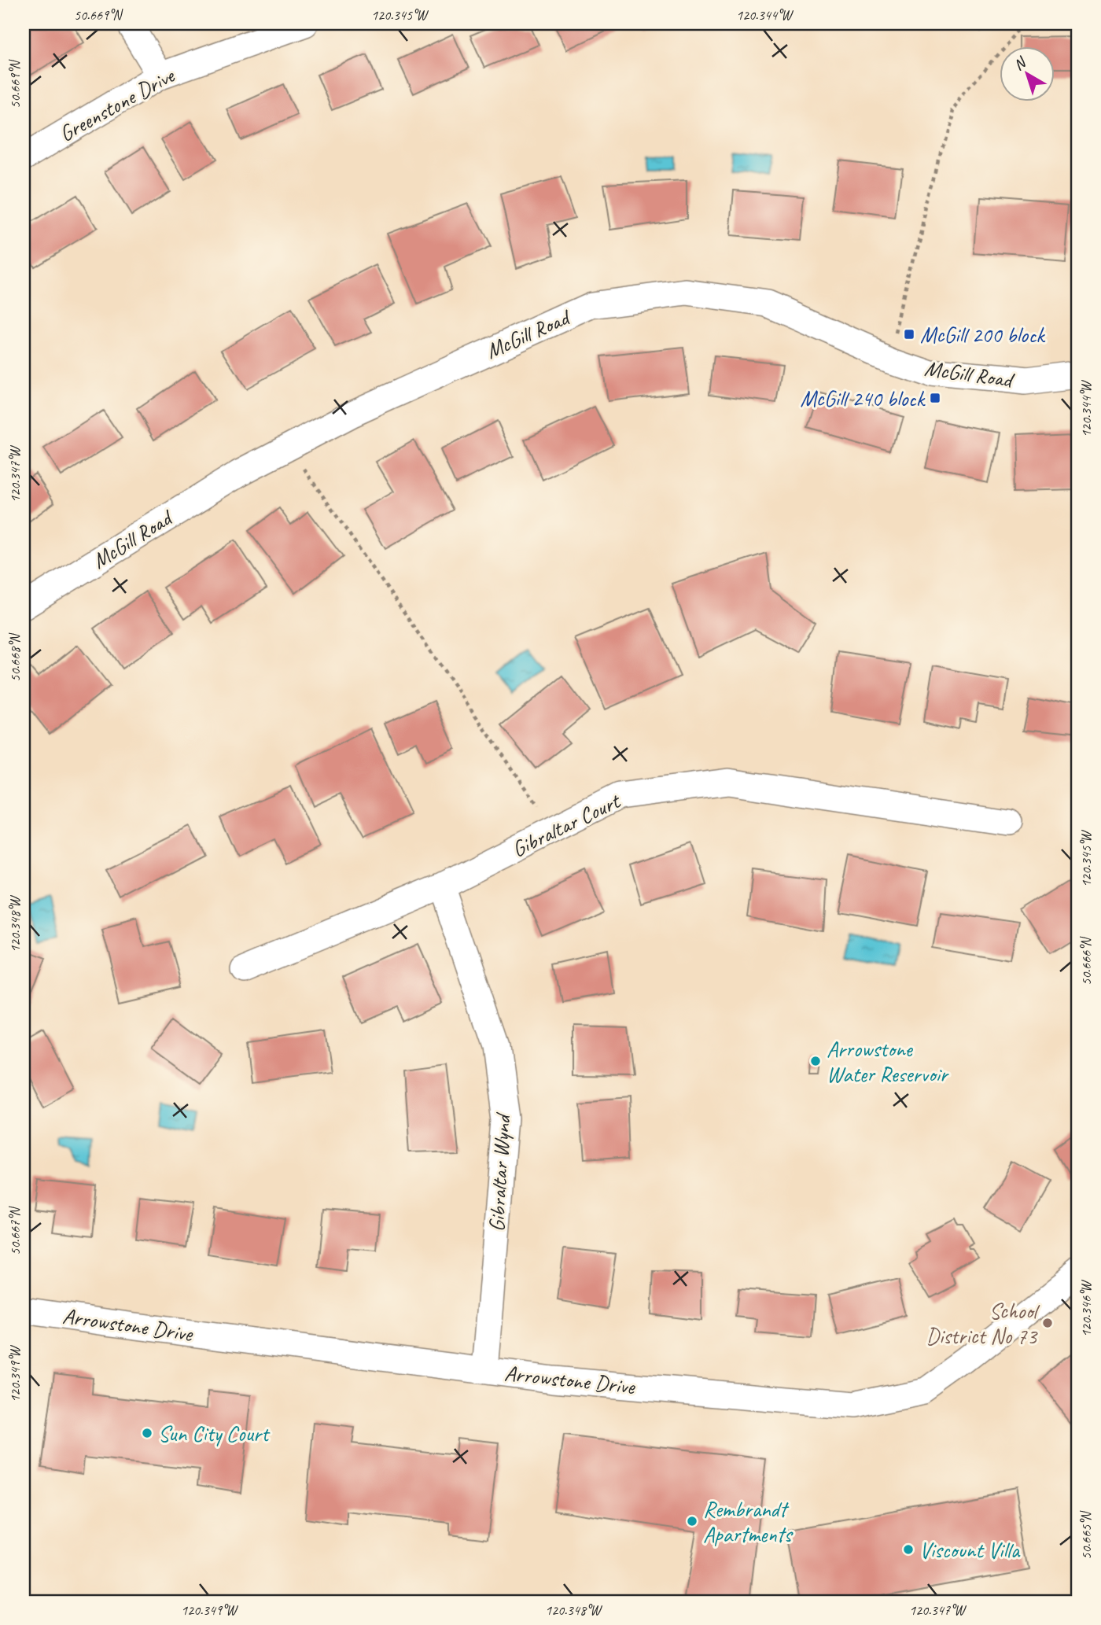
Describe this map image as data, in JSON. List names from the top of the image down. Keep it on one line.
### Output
{"streets":{"street":["Greenstone Drive","McGill Road","Gibraltar Court","Gibraltar Wynd","Arrowstone Drive"]},"crossings":[["Gibraltar Court","Gibraltar Wynd"],["Gibraltar Wynd","Arrowstone Drive"]],"places":{"transit":["McGill 200 block","McGill 240 block"],"other":["Arrowstone Water Reservoir","School District No 73","Sun City Court","Rembrandt Apartments","Viscount Villa"]},"north":"top left","coordinates":["50.669°N","120.345°W","120.344°W","120.347°W","50.668°N","120.348°W","50.666°N","50.667°N","120.346°W","120.349°W","50.665°N"]}
